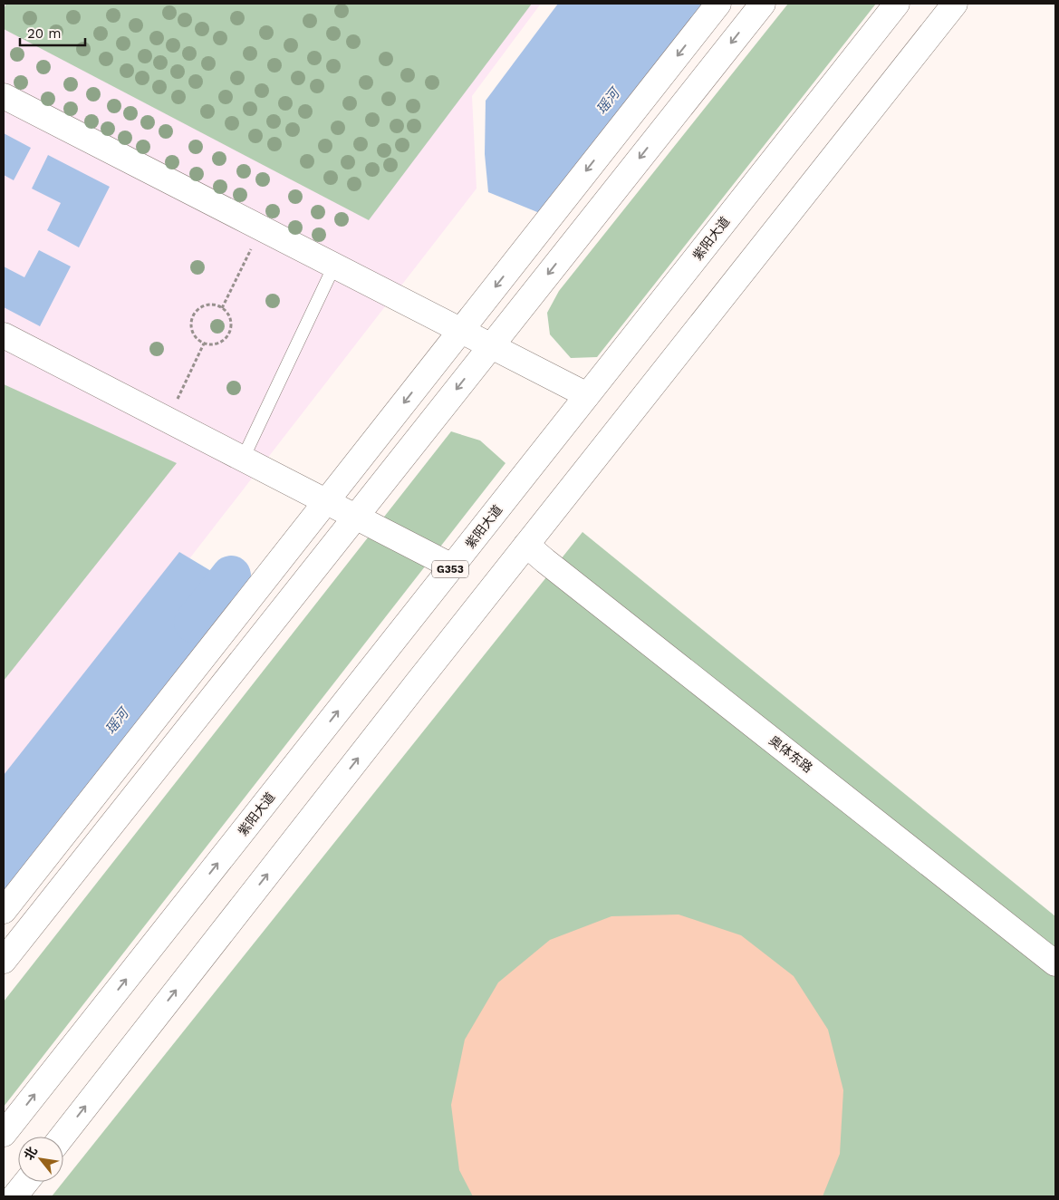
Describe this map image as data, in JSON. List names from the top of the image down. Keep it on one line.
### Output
{"streets":{"main road":["紫阳大道","G353","奥体东路"]},"water":["瑶河"],"scale_bar":"20 m","north":"top left"}
